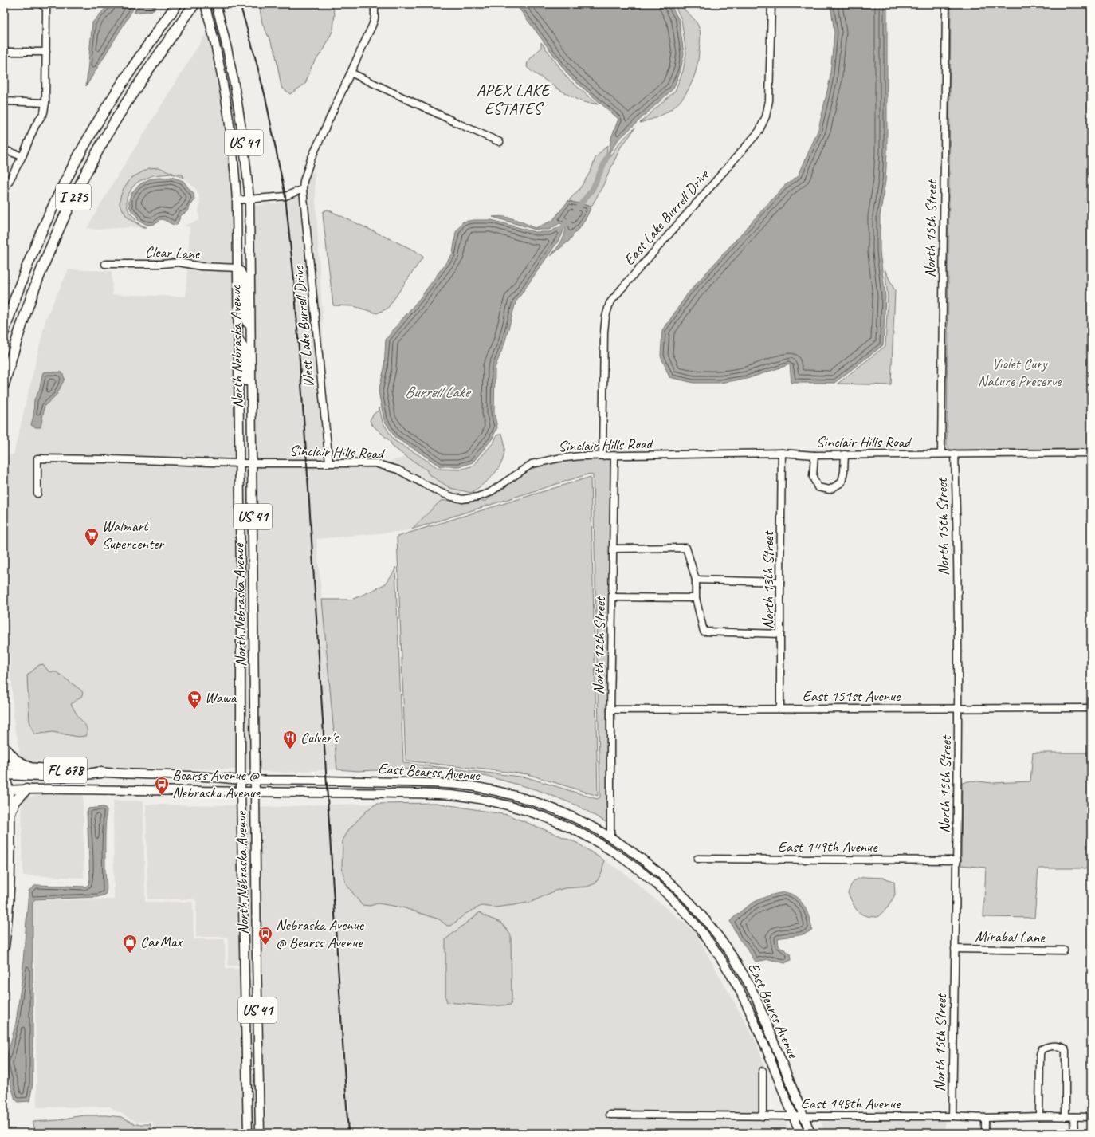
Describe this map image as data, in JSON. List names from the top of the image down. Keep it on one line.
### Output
{"streets":{"highway":["I 275"],"main road":["US 41","North Nebraska Avenue","FL 678","East Bearss Avenue"],"street":["East Lake Burrell Drive","North 15th Street","Clear Lane","West Lake Burrell Drive","Sinclair Hills Road","North 13th Street","North 12th Street","East 151st Avenue","East 149th Avenue","Mirabal Lane","East 148th Avenue"]},"crossings":[["East Lake Burrell Drive","Sinclair Hills Road"],["North 15th Street","Sinclair Hills Road"],["North 15th Street","East 151st Avenue"],["North 15th Street","East 149th Avenue"],["North 15th Street","Mirabal Lane"],["North 15th Street","East 148th Avenue"],["Clear Lane","North Nebraska Avenue"],["West Lake Burrell Drive","Sinclair Hills Road"],["North Nebraska Avenue","Sinclair Hills Road"],["North Nebraska Avenue","East Bearss Avenue"],["Sinclair Hills Road","North 13th Street"],["Sinclair Hills Road","North 12th Street"],["North 13th Street","East 151st Avenue"],["North 12th Street","East 151st Avenue"],["North 12th Street","East Bearss Avenue"],["East Bearss Avenue","East 148th Avenue"]],"districts":["APEX LAKE ESTATES"],"water":["Burrell Lake"],"parks":["Violet Cury Nature Preserve"],"places":{"supermarket":["Walmart Supercenter","Wawa"],"restaurant":["Culver's"],"bus stop":["Bearss Avenue @ Nebraska Avenue","Nebraska Avenue @ Bearss Avenue"],"shop":["CarMax"]}}
